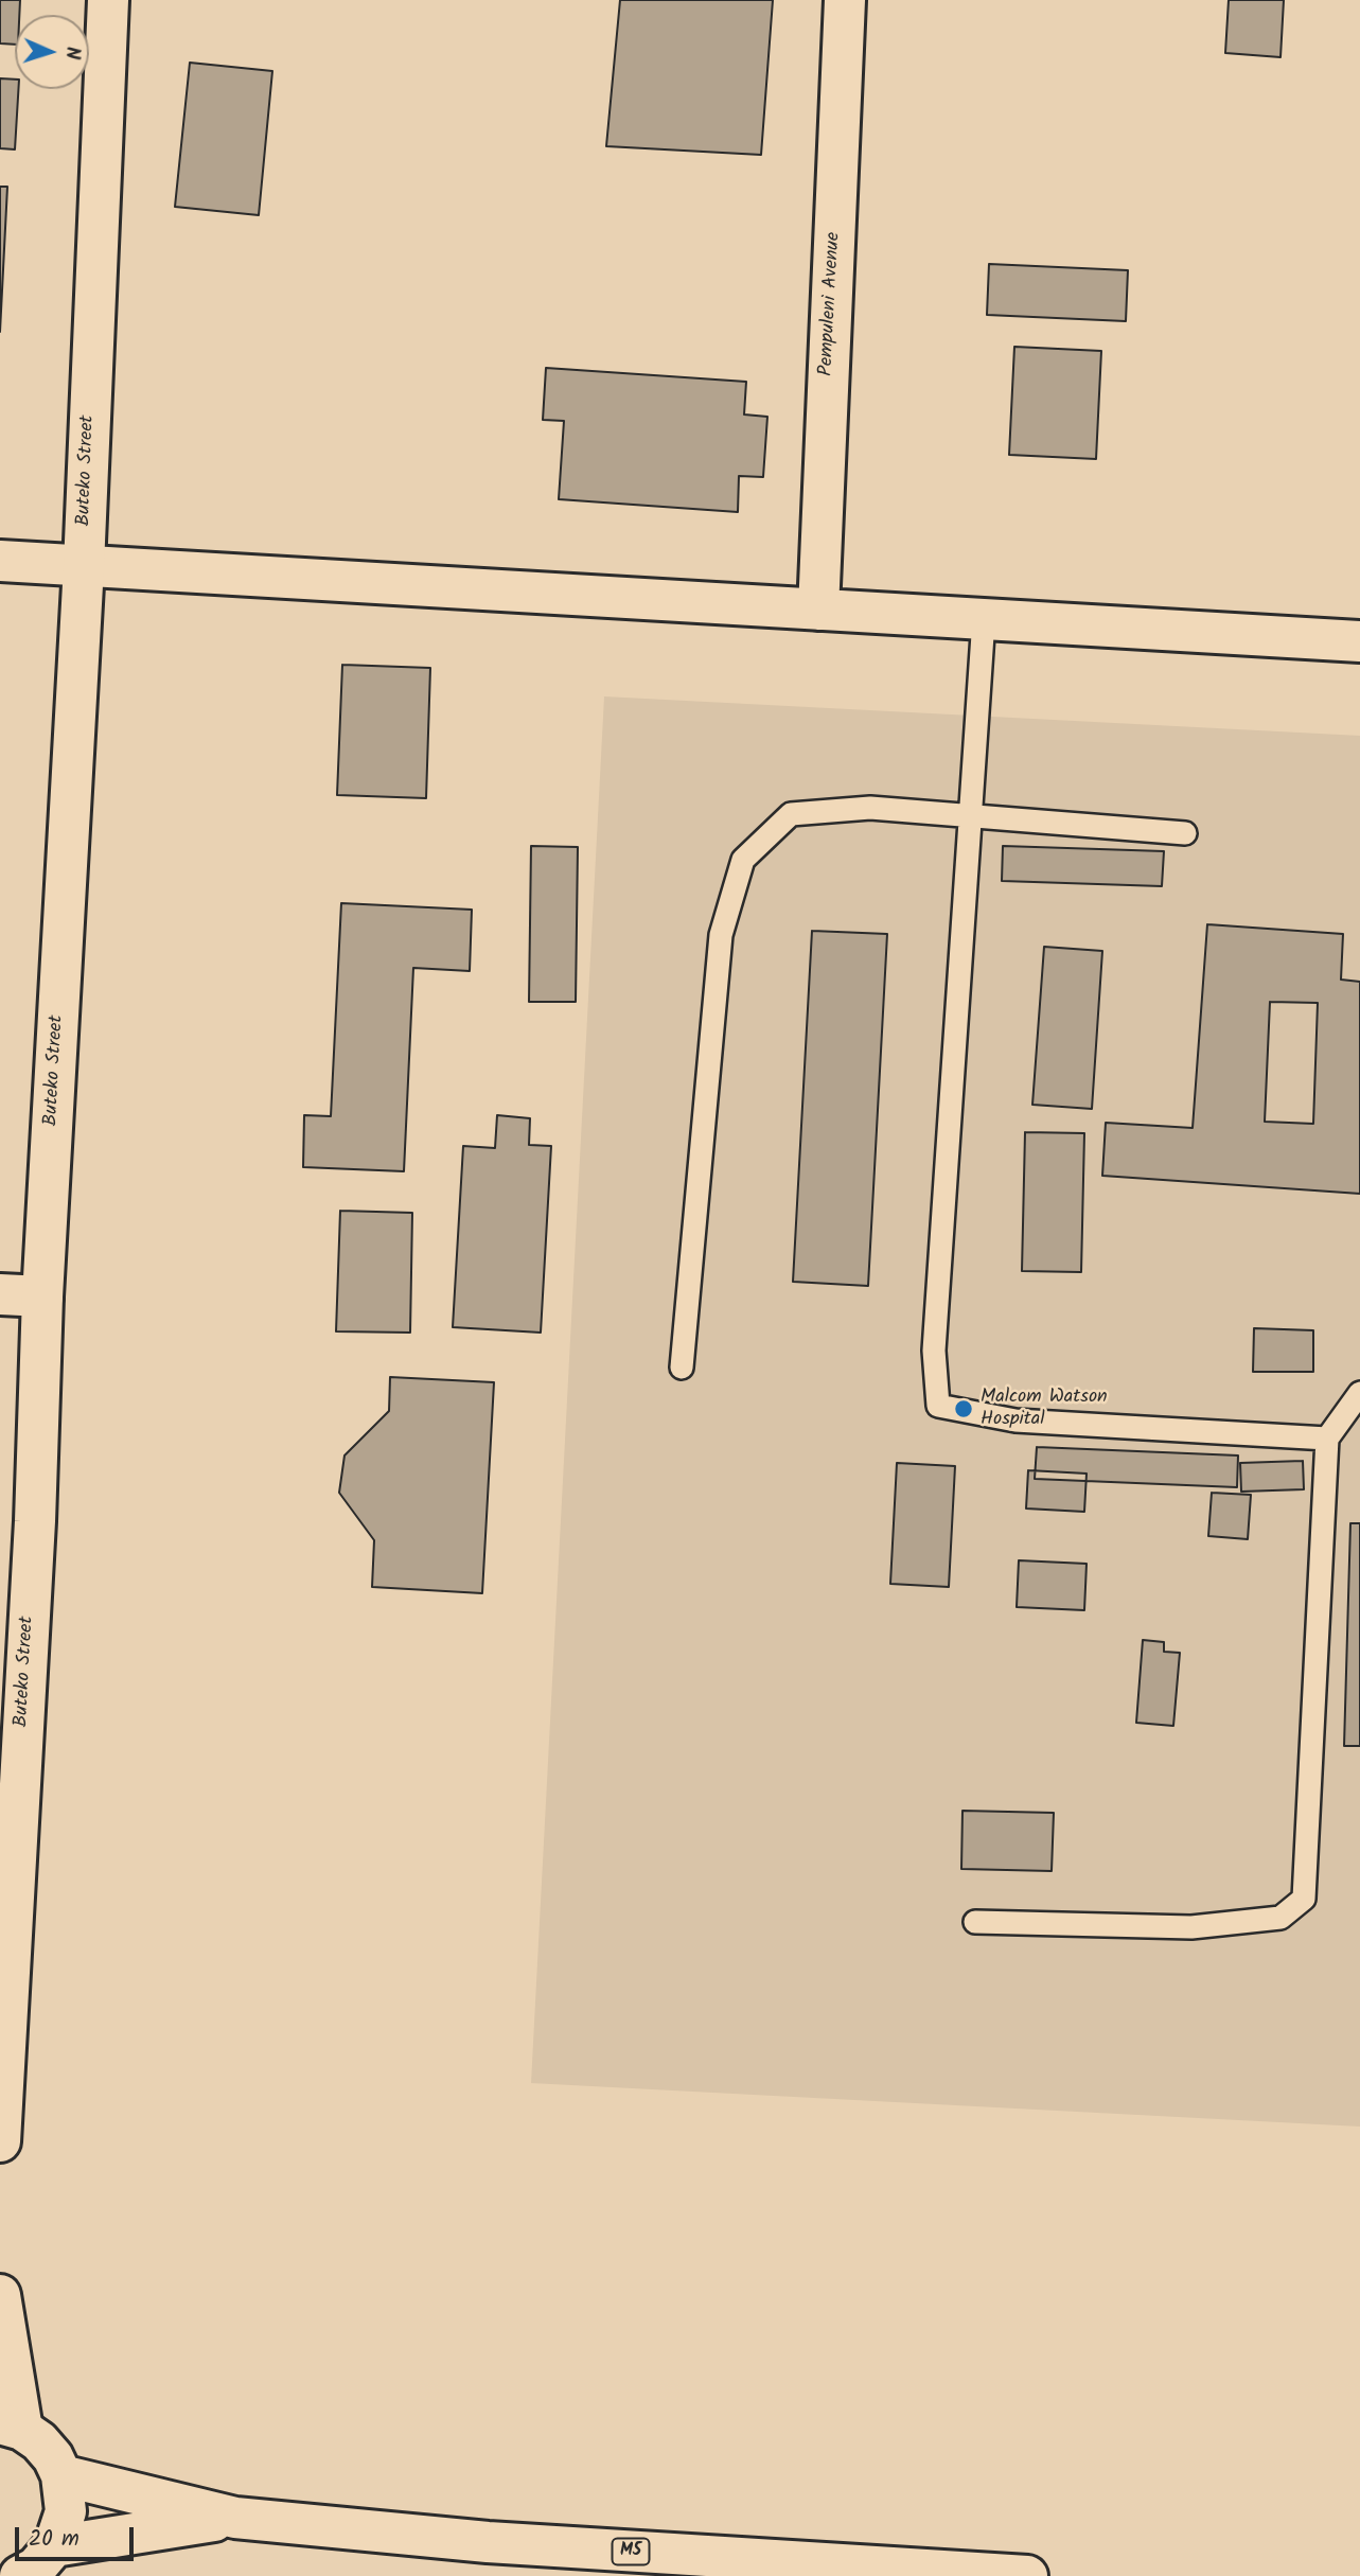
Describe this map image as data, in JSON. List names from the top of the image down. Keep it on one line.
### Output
{"streets":{"street":["Pempuleni Avenue","Buteko Street","M5"]},"places":["Malcom Watson Hospital"],"scale_bar":"20 m","north":"right"}
